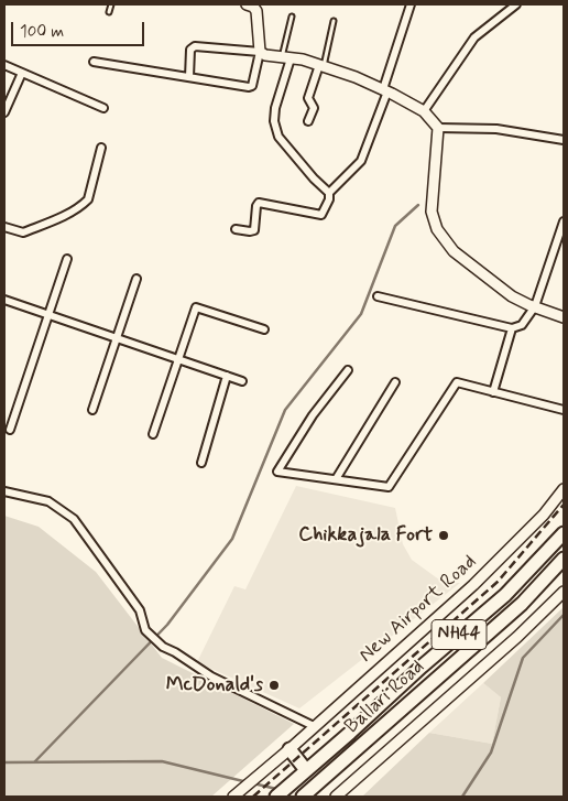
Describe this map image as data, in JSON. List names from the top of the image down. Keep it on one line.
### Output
{"streets":{"highway":["NH44","Ballari Road"],"street":["New Airport Road"]},"crossings":[["NH44","Ballari Road"]],"places":["Chikkajala Fort","McDonald's"],"scale_bar":"100 m"}
